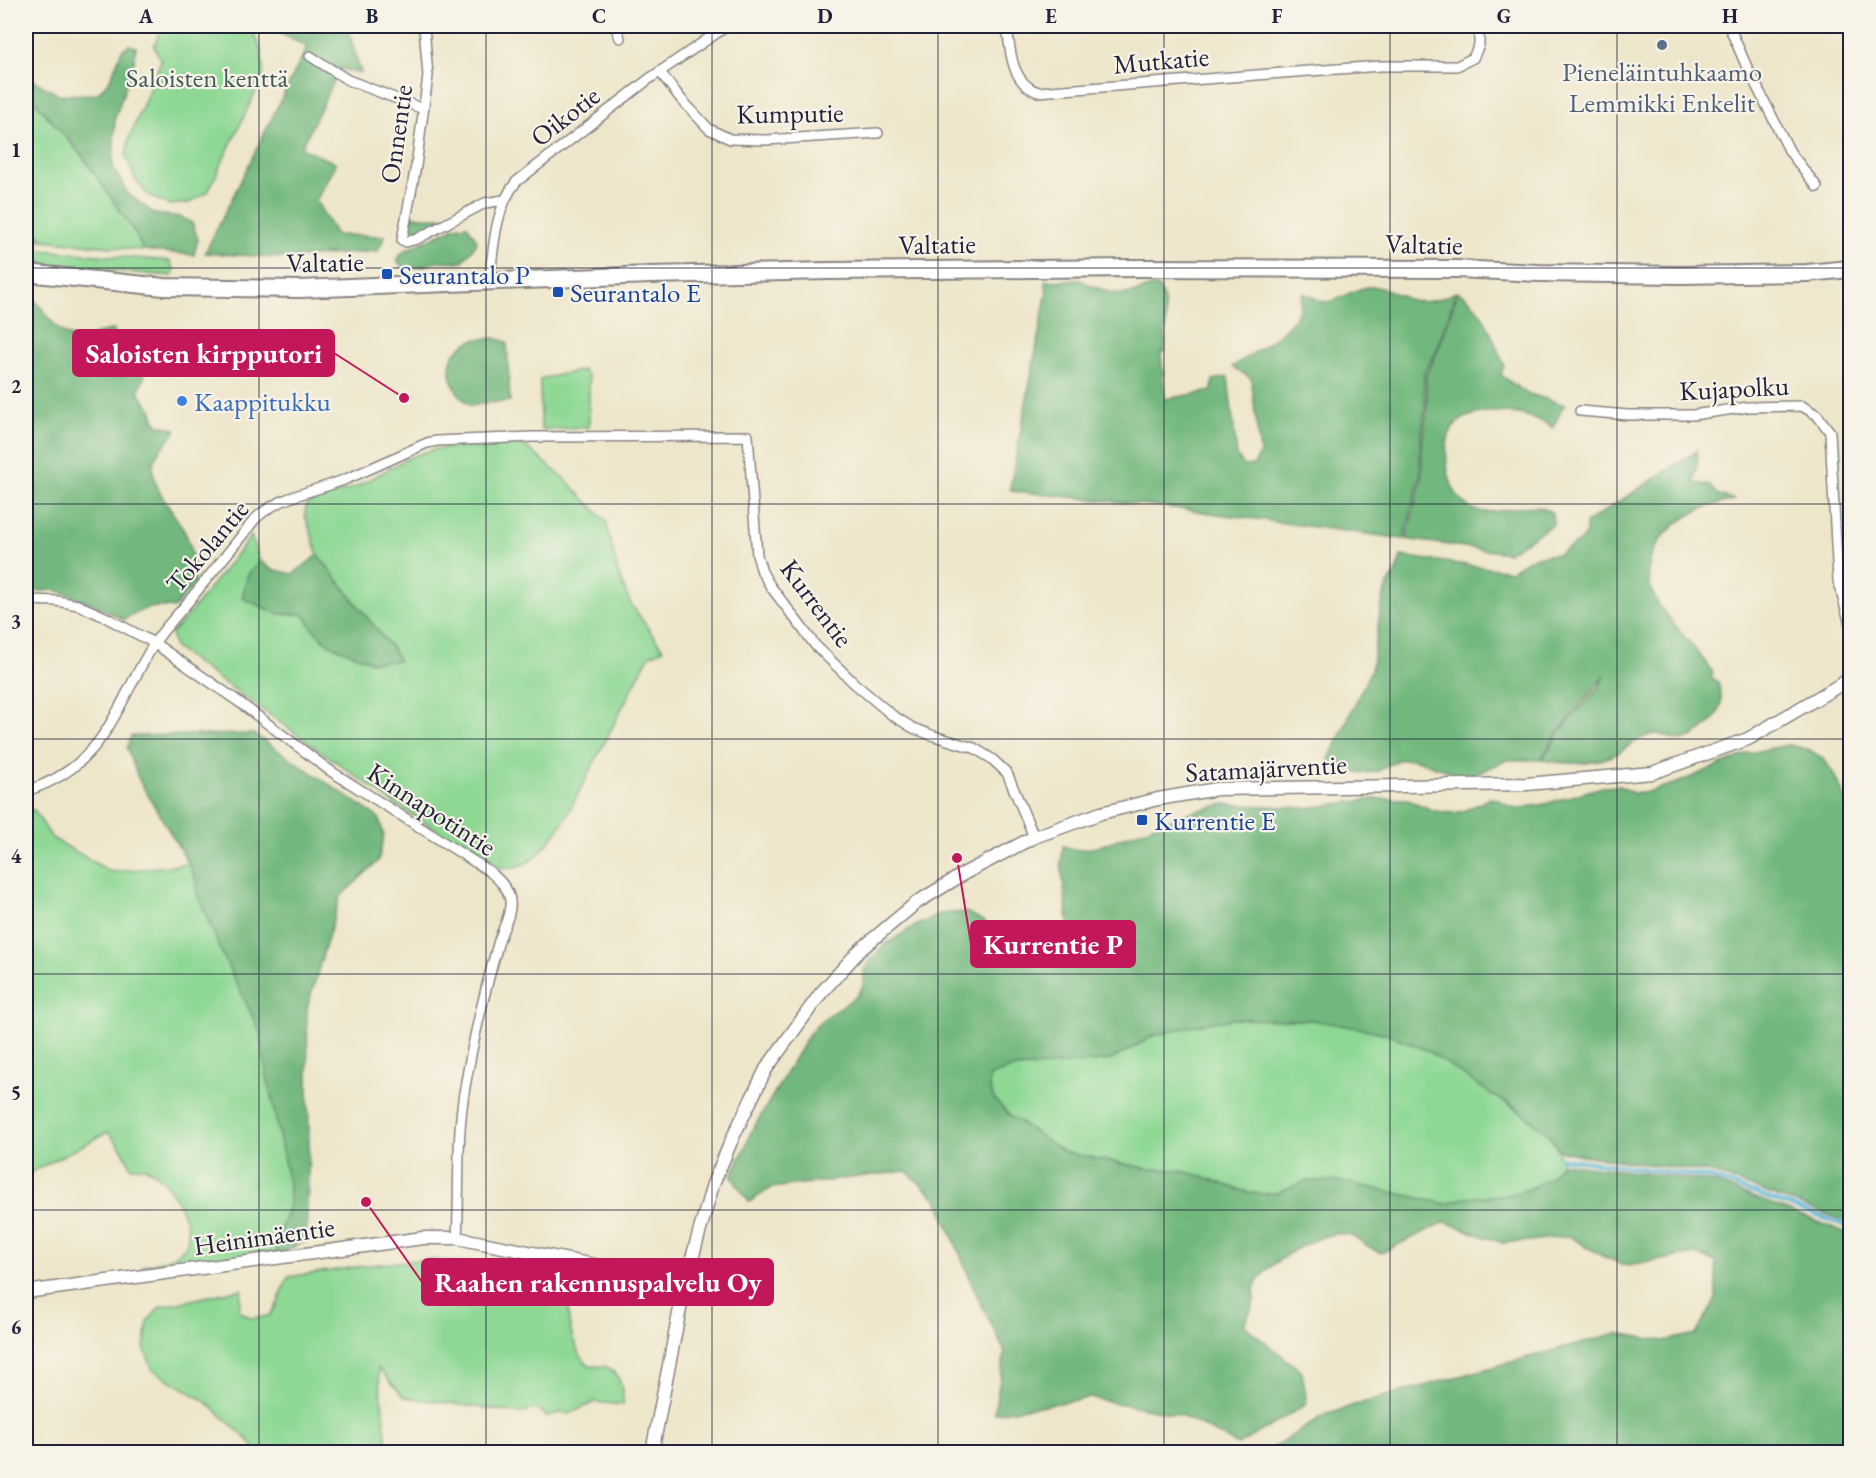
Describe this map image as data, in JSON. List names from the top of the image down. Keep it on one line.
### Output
{"streets":{"highway":["Valtatie"],"street":["Mutkatie","Kumputie","Oikotie","Onnentie","Kujapolku","Tokolantie","Kurrentie","Satamajärventie","Kinnapotintie","Heinimäentie"]},"crossings":[["Kumputie","Oikotie"],["Oikotie","Onnentie"],["Oikotie","Valtatie"],["Tokolantie","Kurrentie"],["Tokolantie","Kinnapotintie"],["Kurrentie","Satamajärventie"],["Satamajärventie","Heinimäentie"],["Kinnapotintie","Heinimäentie"]],"parks":["Saloisten kenttä"],"places":{"other":["Pieneläintuhkaamo Lemmikki Enkelit","Saloisten kirpputori","Kaappitukku","Kurrentie P","Raahen rakennuspalvelu Oy"],"transit":["Seurantalo P","Seurantalo E","Kurrentie E"]},"grid":{"columns":["A","B","C","D","E","F","G","H"],"rows":["1","2","3","4","5","6"]}}
